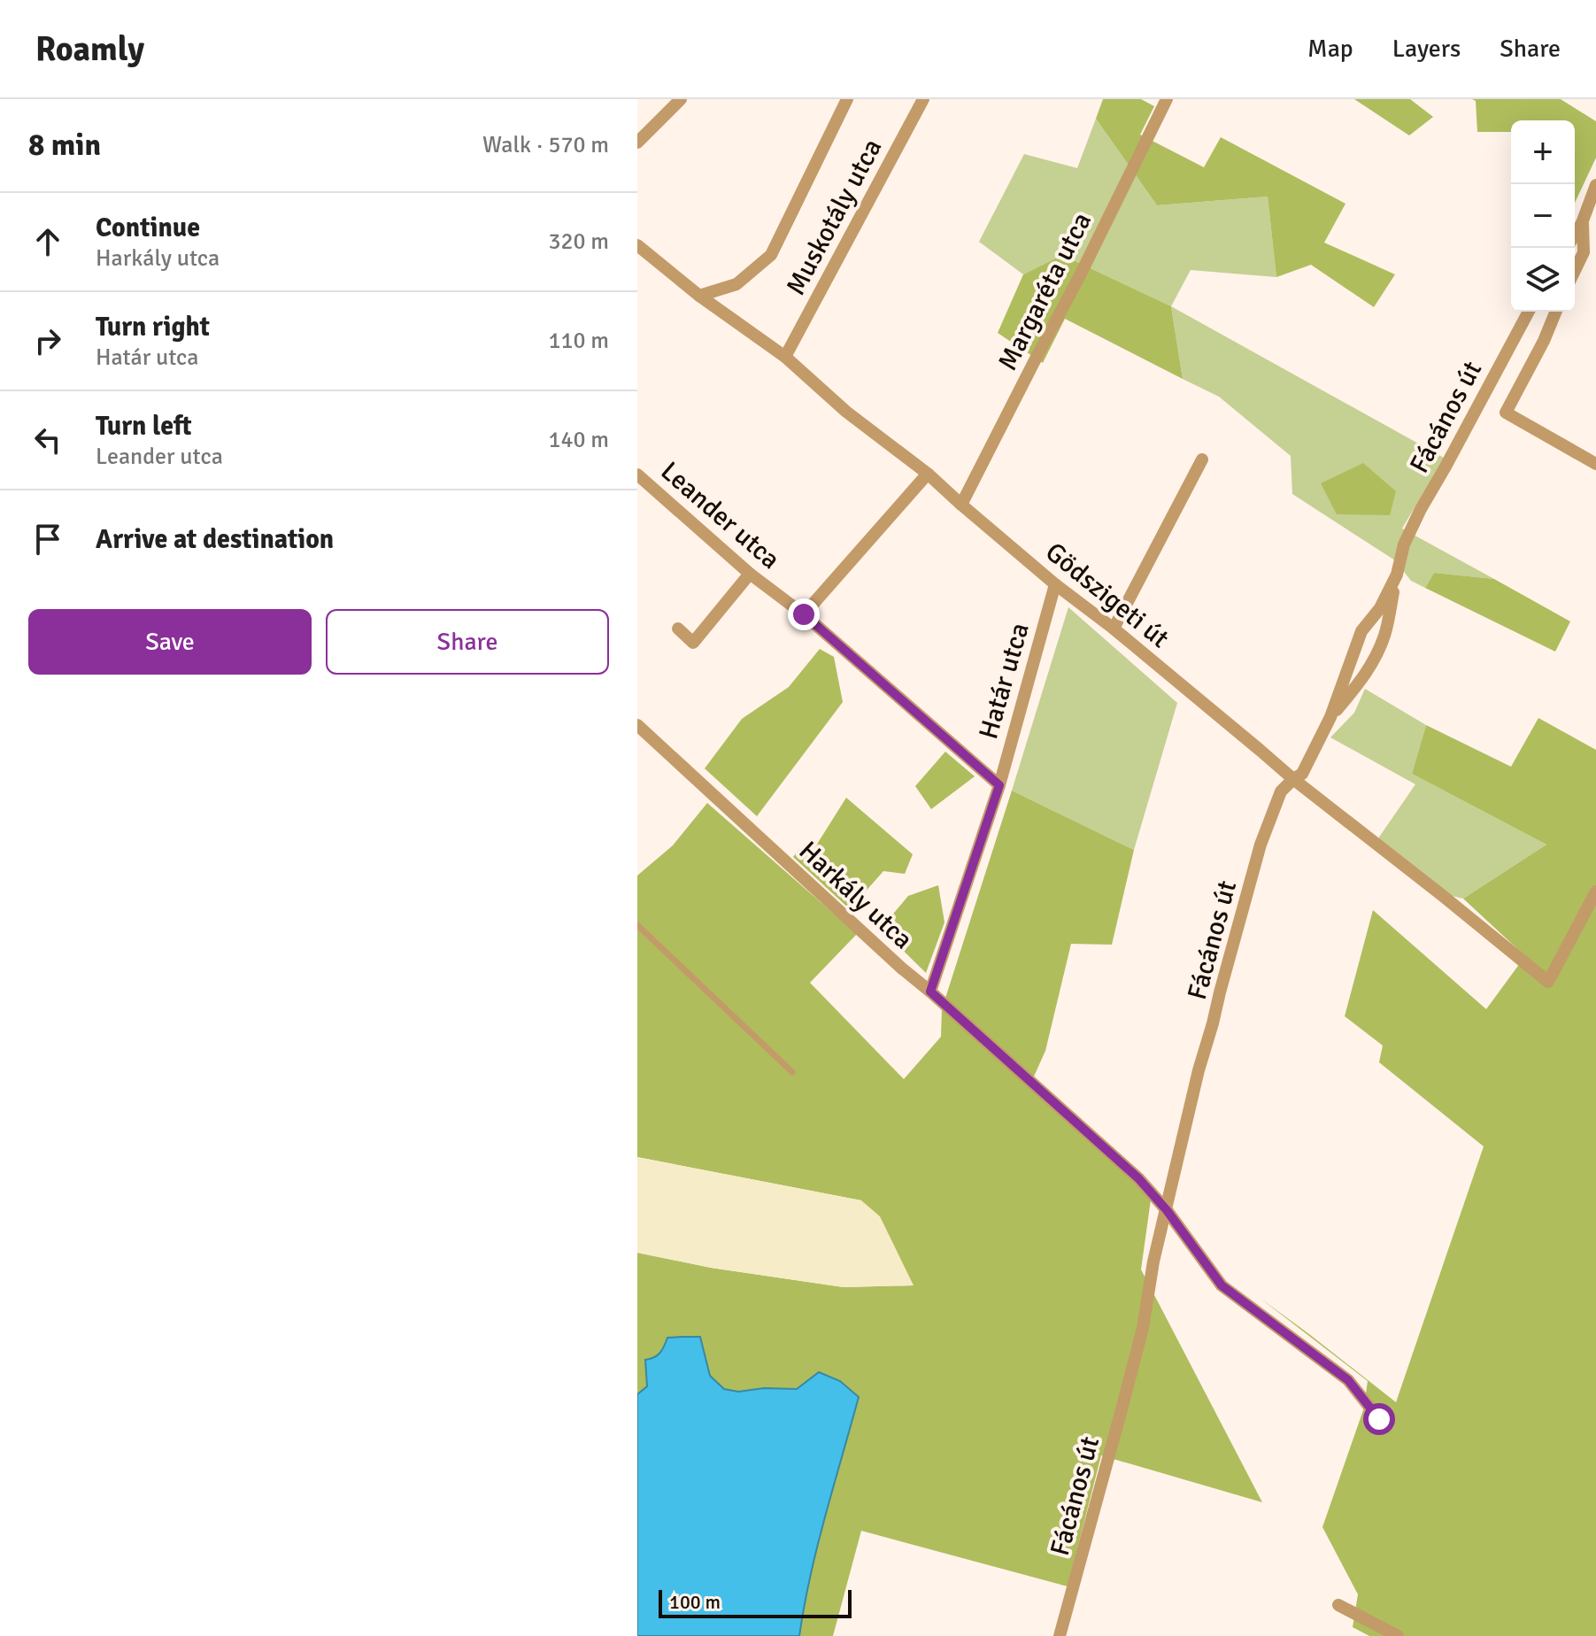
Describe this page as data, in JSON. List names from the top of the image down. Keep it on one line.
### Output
{"streets":{"street":["Muskotály utca","Margaréta utca","Fácános út","Leander utca","Gödszigeti út","Határ utca","Harkály utca"]},"crossings":[["Muskotály utca","Gödszigeti út"],["Margaréta utca","Gödszigeti út"],["Fácános út","Gödszigeti út"],["Fácános út","Harkály utca"],["Leander utca","Határ utca"],["Gödszigeti út","Határ utca"],["Határ utca","Harkály utca"]],"scale_bar":"100 m","page":{"header":"Roamly","nav":["Map","Layers","Share"],"heading":["8 min","Walk · 570 m"],"map_buttons":["+","−"],"list":[["Continue","Harkály utca","320 m"],["Turn right","Határ utca","110 m"],["Turn left","Leander utca","140 m"],"Arrive at destination"],"buttons":["Save","Share"],"scale":"100 m"}}
